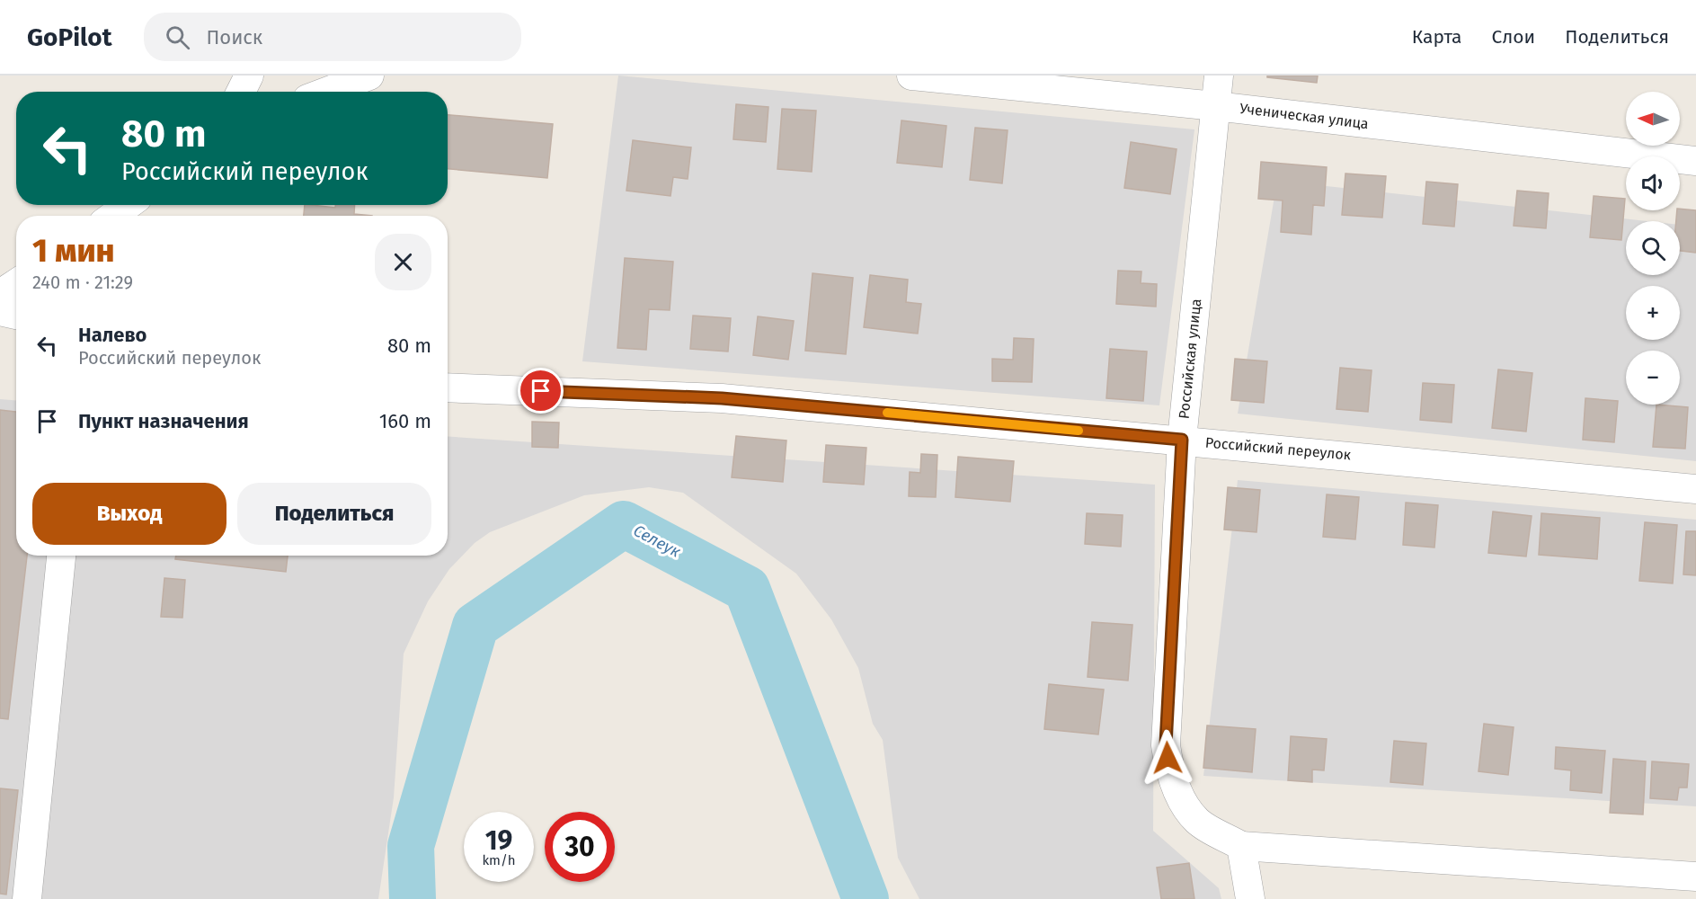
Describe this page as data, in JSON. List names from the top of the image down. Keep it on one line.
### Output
{"streets":{"street":["Ученическая улица","Российская улица","Российский переулок"]},"crossings":[["Ученическая улица","Российская улица"],["Российская улица","Российский переулок"]],"water":["Селеук"],"north":"left","page":{"header":"GoPilot","search":"Поиск","nav":["Карта","Слои","Поделиться"],"map_buttons":["+","−"],"turn":["80 m","Российский переулок"],"heading":["1 мин","240 m · 21:29"],"list":[{"name":"Налево","note":"Российский переулок","value":"80 m"},{"name":"Пункт назначения","value":"160 m"}],"buttons":["Выход","Поделиться"],"speed":"19 km/h","limit":"30"}}
